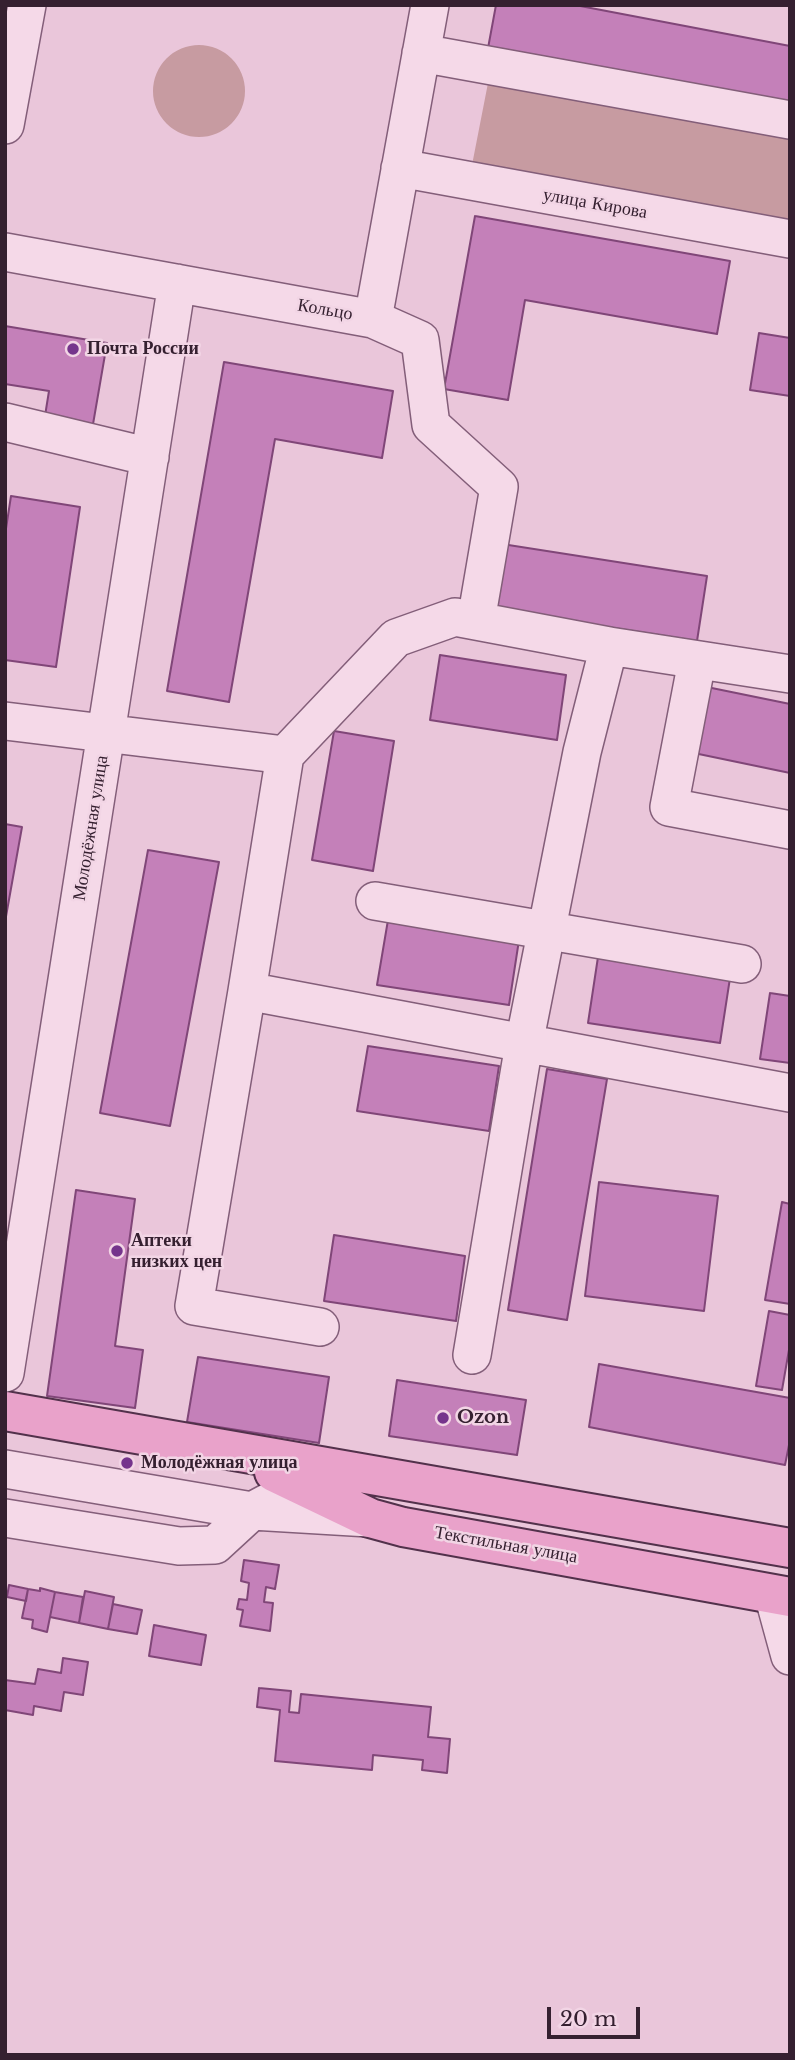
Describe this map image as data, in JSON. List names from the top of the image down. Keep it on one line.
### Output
{"streets":{"main road":["Текстильная улица"],"street":["улица Кирова","Кольцо","Молодёжная улица"]},"crossings":[["улица Кирова","Кольцо"],["Кольцо","Молодёжная улица"]],"places":["Почта России","Аптеки низких цен","Ozon","Молодёжная улица"],"scale_bar":"20 m"}
